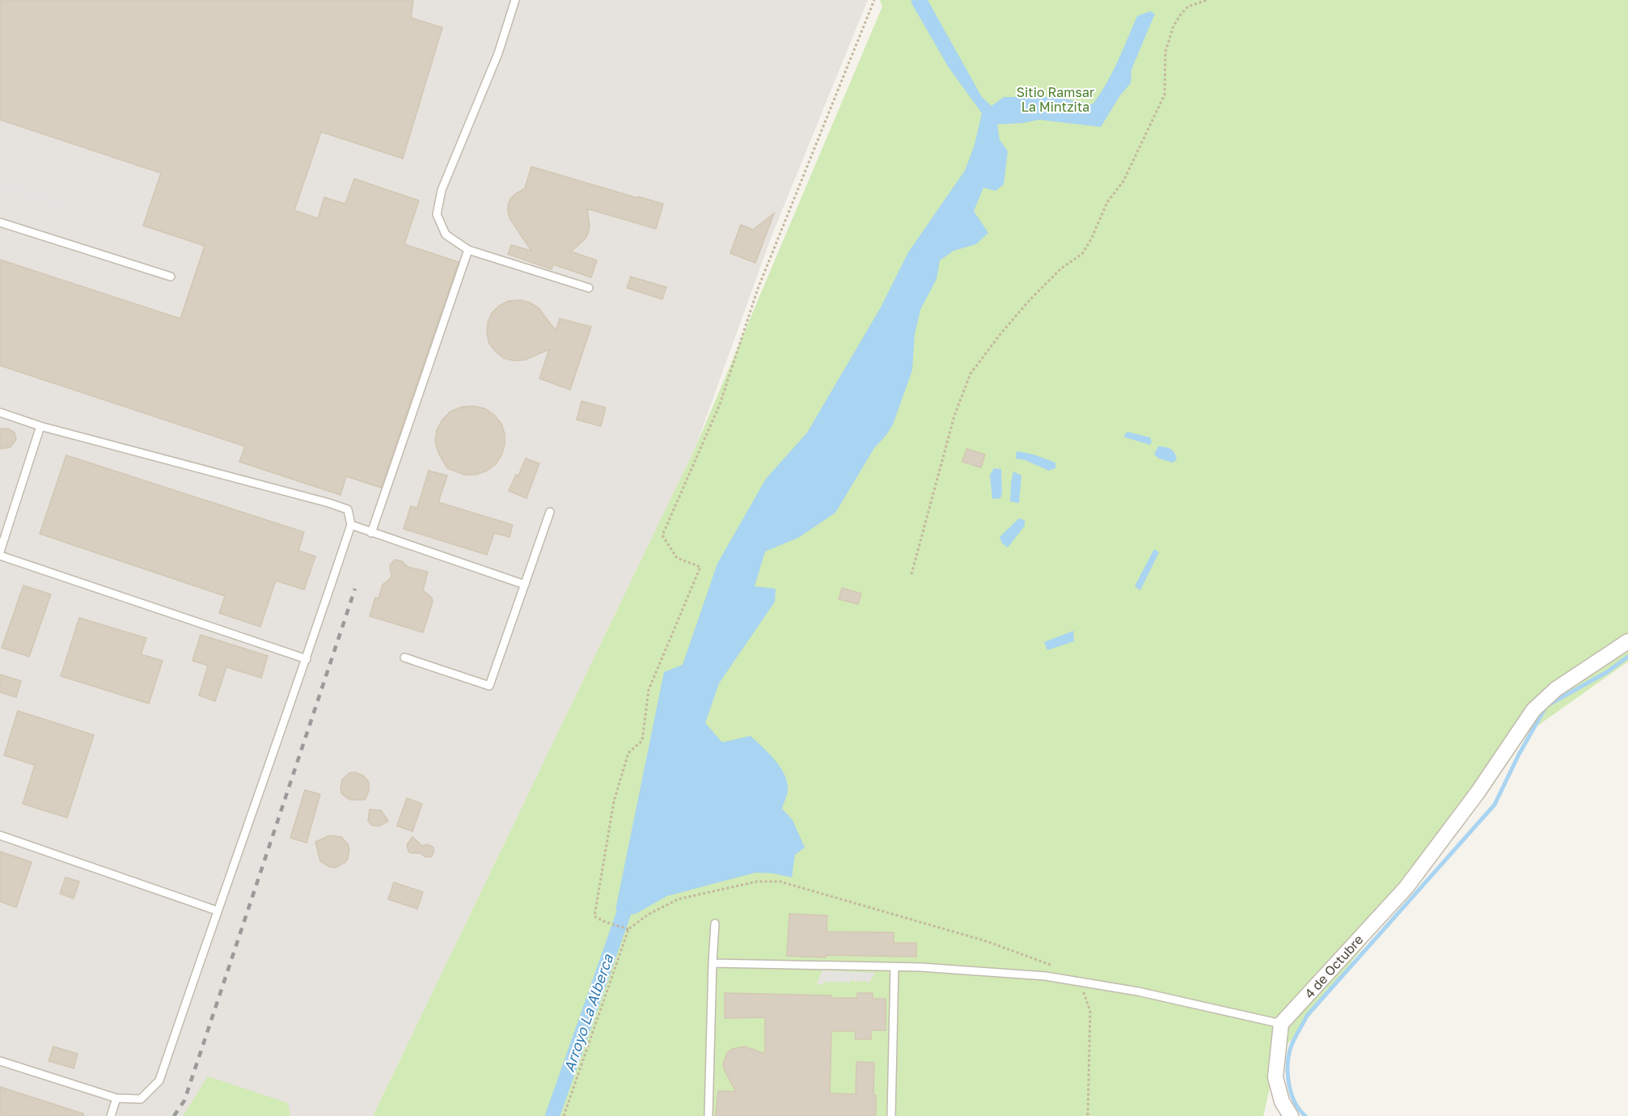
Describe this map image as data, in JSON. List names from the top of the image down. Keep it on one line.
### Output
{"streets":{"street":["4 de Octubre"]},"water":["Arroyo La Alberca"],"parks":["Sitio Ramsar La Mintzita"]}
